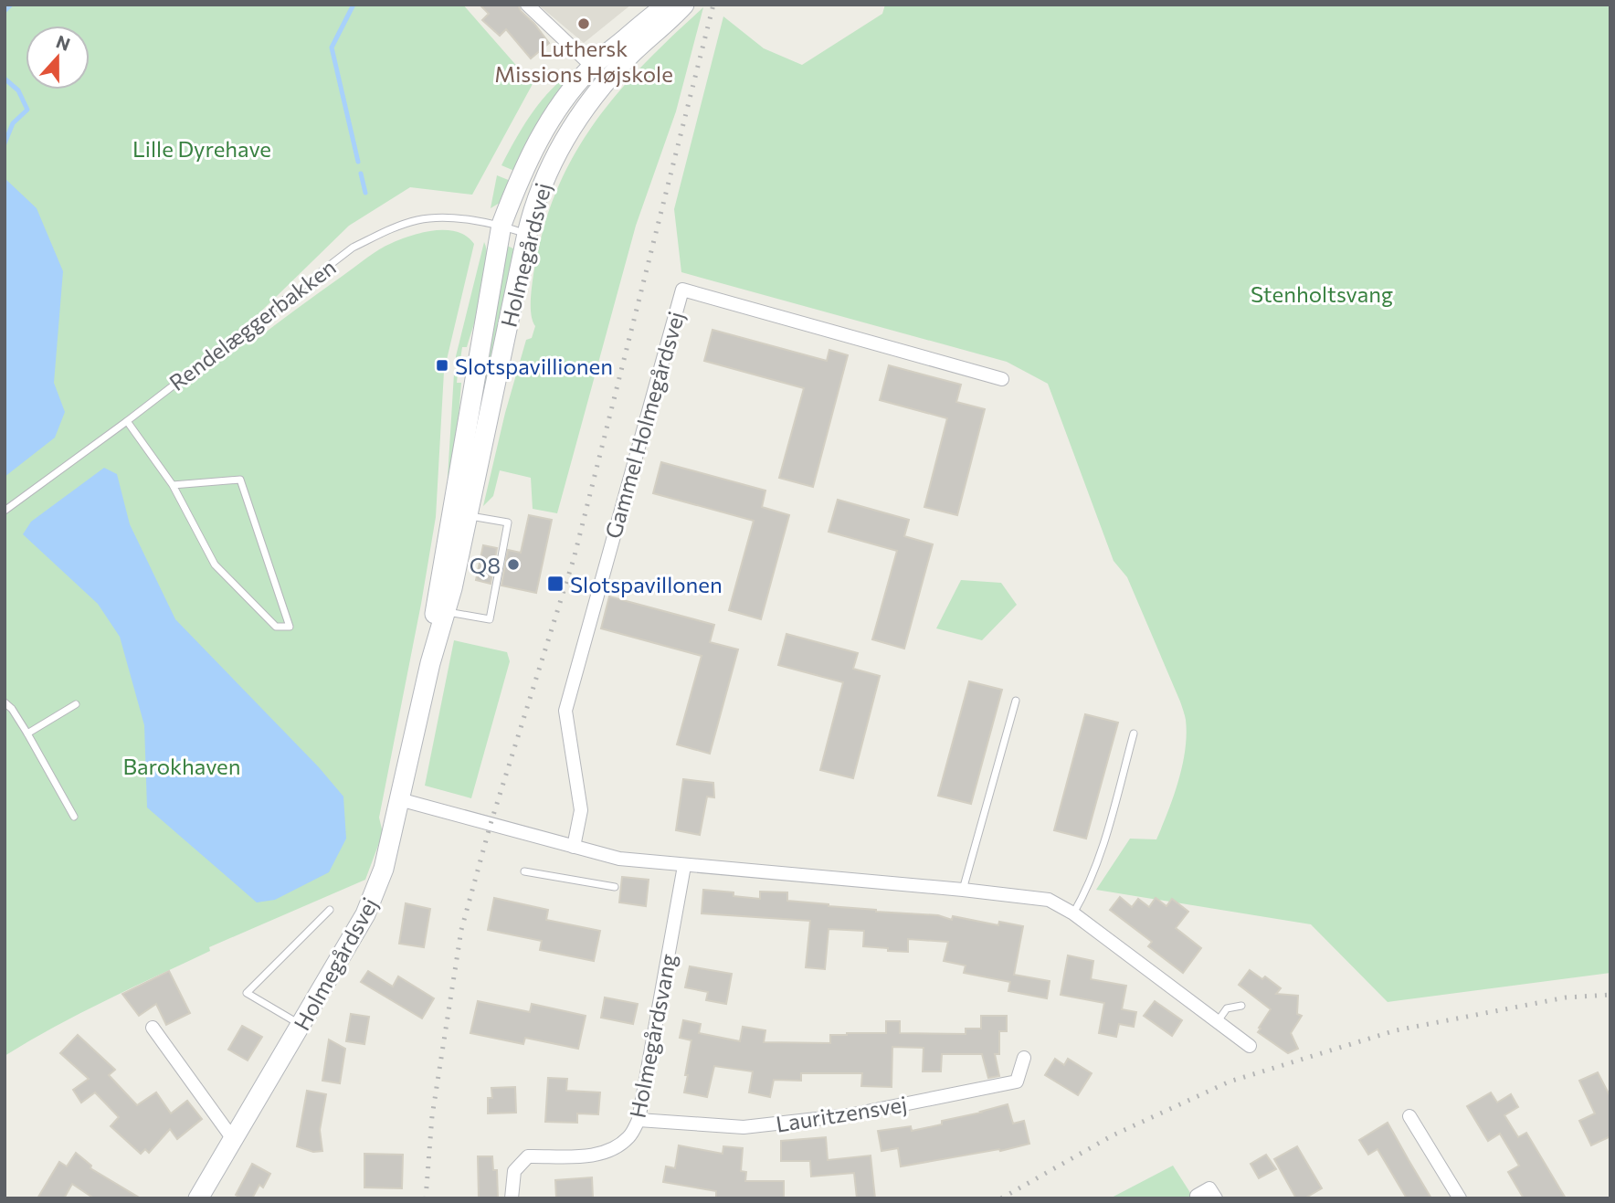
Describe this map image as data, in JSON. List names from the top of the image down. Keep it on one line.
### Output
{"streets":{"street":["Holmegårdsvej","Gammel Holmegårdsvej","Holmegårdsvang","Lauritzensvej"],"lane":["Rendelæggerbakken"]},"crossings":[["Holmegårdsvej","Rendelæggerbakken"],["Holmegårdsvang","Lauritzensvej"]],"parks":["Lille Dyrehave","Stenholtsvang","Barokhaven"],"places":{"other":["Luthersk Missions Højskole","Q8"],"transit":["Slotspavillionen","Slotspavillonen"]},"north":"top"}
